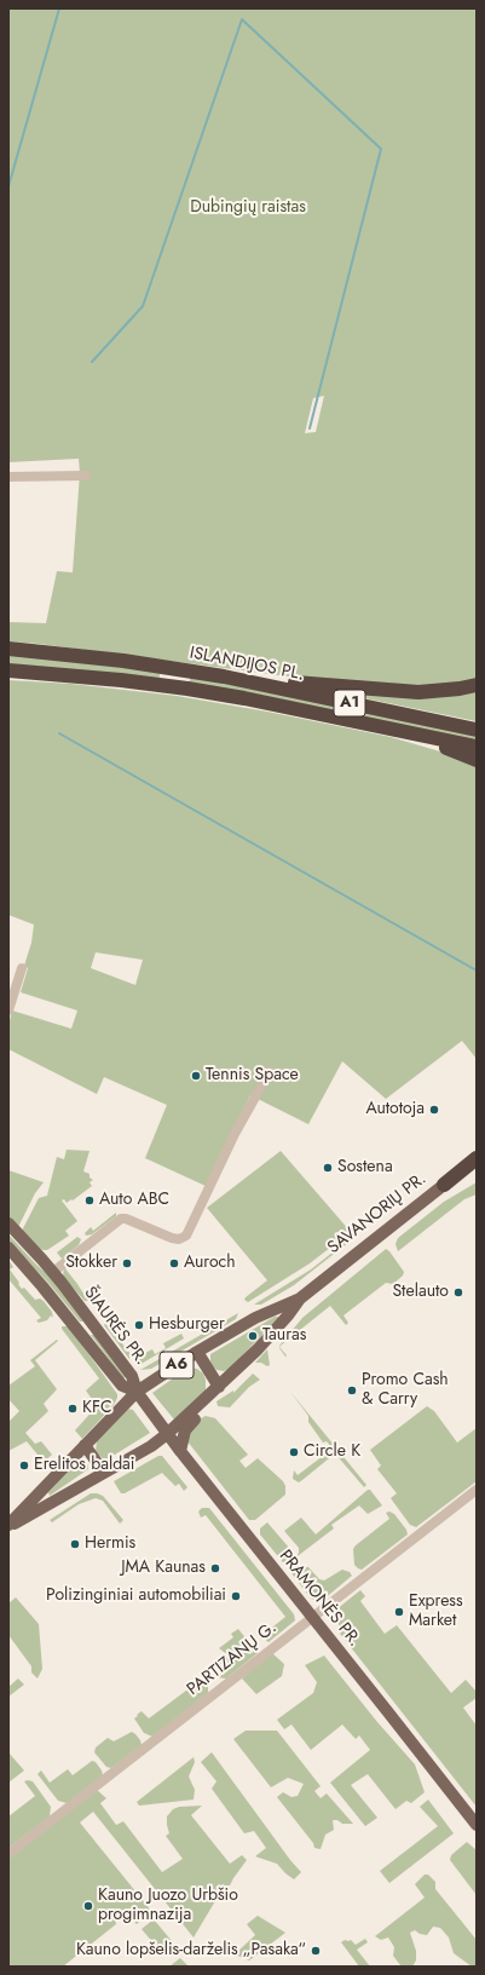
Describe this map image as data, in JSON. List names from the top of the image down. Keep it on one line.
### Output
{"streets":{"highway":["ISLANDIJOS PL.","A1","SAVANORIŲ PR.","A6"],"main road":["ŠIAURĖS PR.","PRAMONĖS PR."],"street":["PARTIZANŲ G."]},"crossings":[["SAVANORIŲ PR.","ŠIAURĖS PR."],["SAVANORIŲ PR.","PRAMONĖS PR."],["ŠIAURĖS PR.","PRAMONĖS PR."],["PRAMONĖS PR.","PARTIZANŲ G."]],"parks":["Dubingių raistas"],"places":["Tennis Space","Autotoja","Sostena","Auto ABC","Stokker","Auroch","Stelauto","Hesburger","Tauras","Promo Cash & Carry","KFC","Circle K","Erelitos baldai","Hermis","JMA Kaunas","Polizinginiai automobiliai","Express Market","Kauno Juozo Urbšio progimnazija","Kauno lopšelis-darželis „Pasaka“"]}
